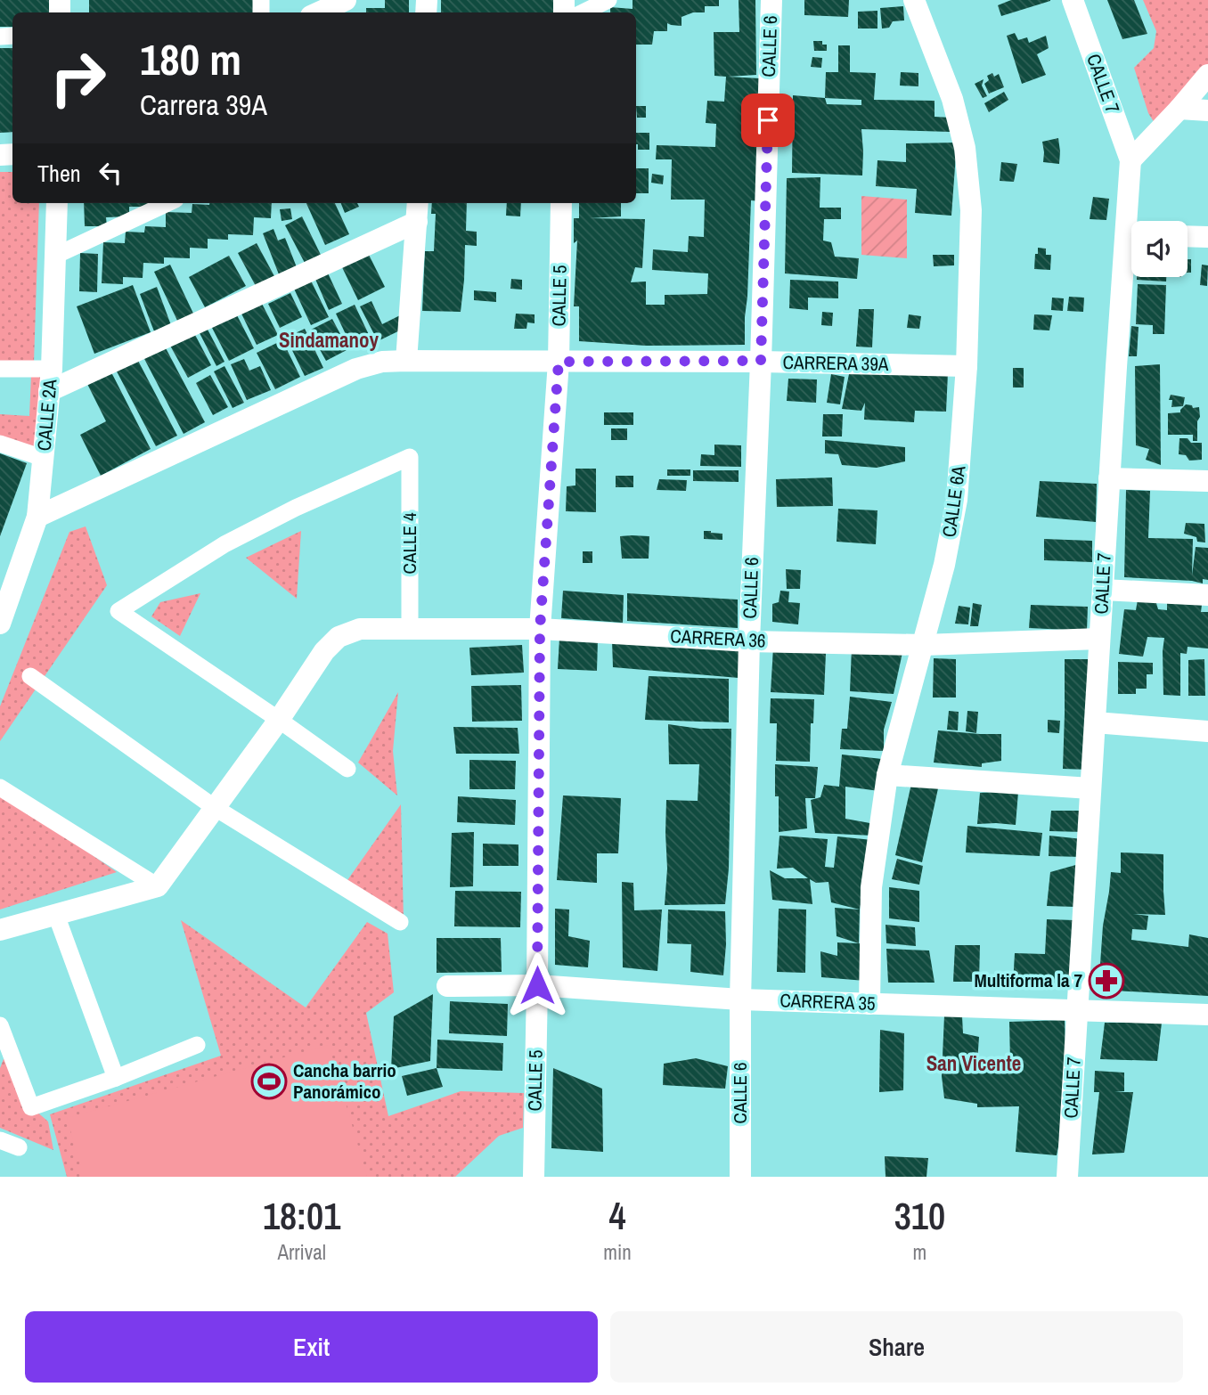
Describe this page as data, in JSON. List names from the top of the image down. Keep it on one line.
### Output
{"streets":{"street":["CALLE 6","CALLE 7","CALLE 5","CARRERA 39A","CALLE 2A","CALLE 6A","CALLE 4","CARRERA 36","CARRERA 35"]},"crossings":[["CALLE 6","CARRERA 39A"],["CALLE 6","CARRERA 36"],["CALLE 6","CARRERA 35"],["CALLE 7","CARRERA 36"],["CALLE 7","CARRERA 35"],["CALLE 5","CARRERA 39A"],["CALLE 5","CARRERA 36"],["CALLE 5","CARRERA 35"],["CARRERA 39A","CALLE 2A"],["CARRERA 39A","CALLE 6A"],["CALLE 6A","CARRERA 36"],["CALLE 6A","CARRERA 35"],["CALLE 4","CARRERA 36"]],"districts":["Sindamanoy","San Vicente"],"places":{"pharmacy":["Multiforma la 7"],"sports":["Cancha barrio Panorámico"]},"page":{"turn":["180 m","Carrera 39A"],"then":"Then","eta":["18:01","Arrival","4","min","310","m"],"buttons":["Exit","Share"]}}
